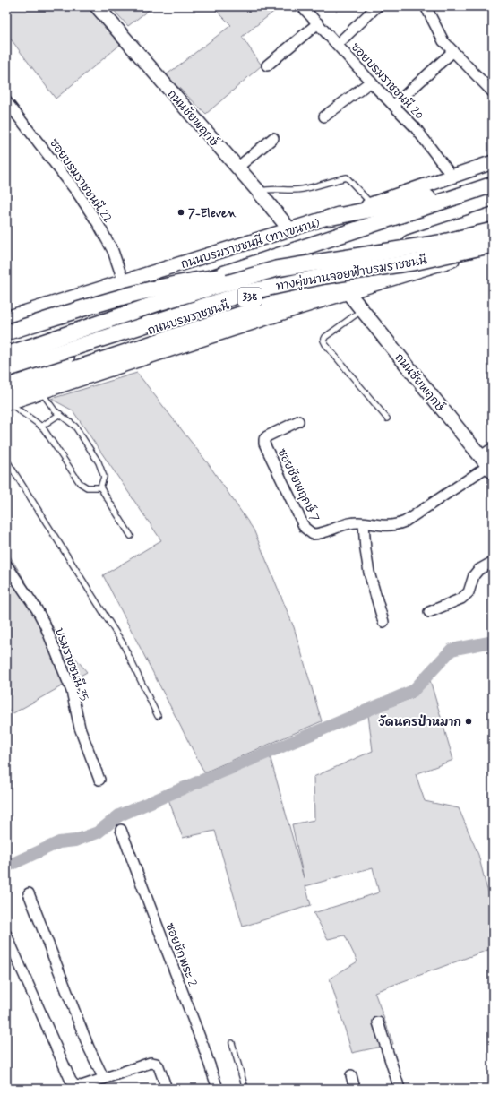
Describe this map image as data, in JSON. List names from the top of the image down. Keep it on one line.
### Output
{"streets":{"main road":["ถนนชัยพฤกษ์","ถนนบรมราชชนนี (ทางขนาน)","ทางคู่ขนานลอยฟ้าบรมราชชนนี","338","ถนนบรมราชชนนี"],"street":["ซอยบรมราชชนนี 20","ซอยบรมราชชนนี 22","ซอยชัยพฤกษ์ 7","บรมราชชนนี 35","ซอยชักพระ 2"]},"crossings":[["ซอยบรมราชชนนี 20","ถนนบรมราชชนนี (ทางขนาน)"],["ถนนชัยพฤกษ์","ถนนบรมราชชนนี (ทางขนาน)"],["ถนนชัยพฤกษ์","338"],["ถนนชัยพฤกษ์","ซอยชัยพฤกษ์ 7"],["ซอยบรมราชชนนี 22","ถนนบรมราชชนนี (ทางขนาน)"]],"places":["7-Eleven","วัดนครป่าหมาก"]}
